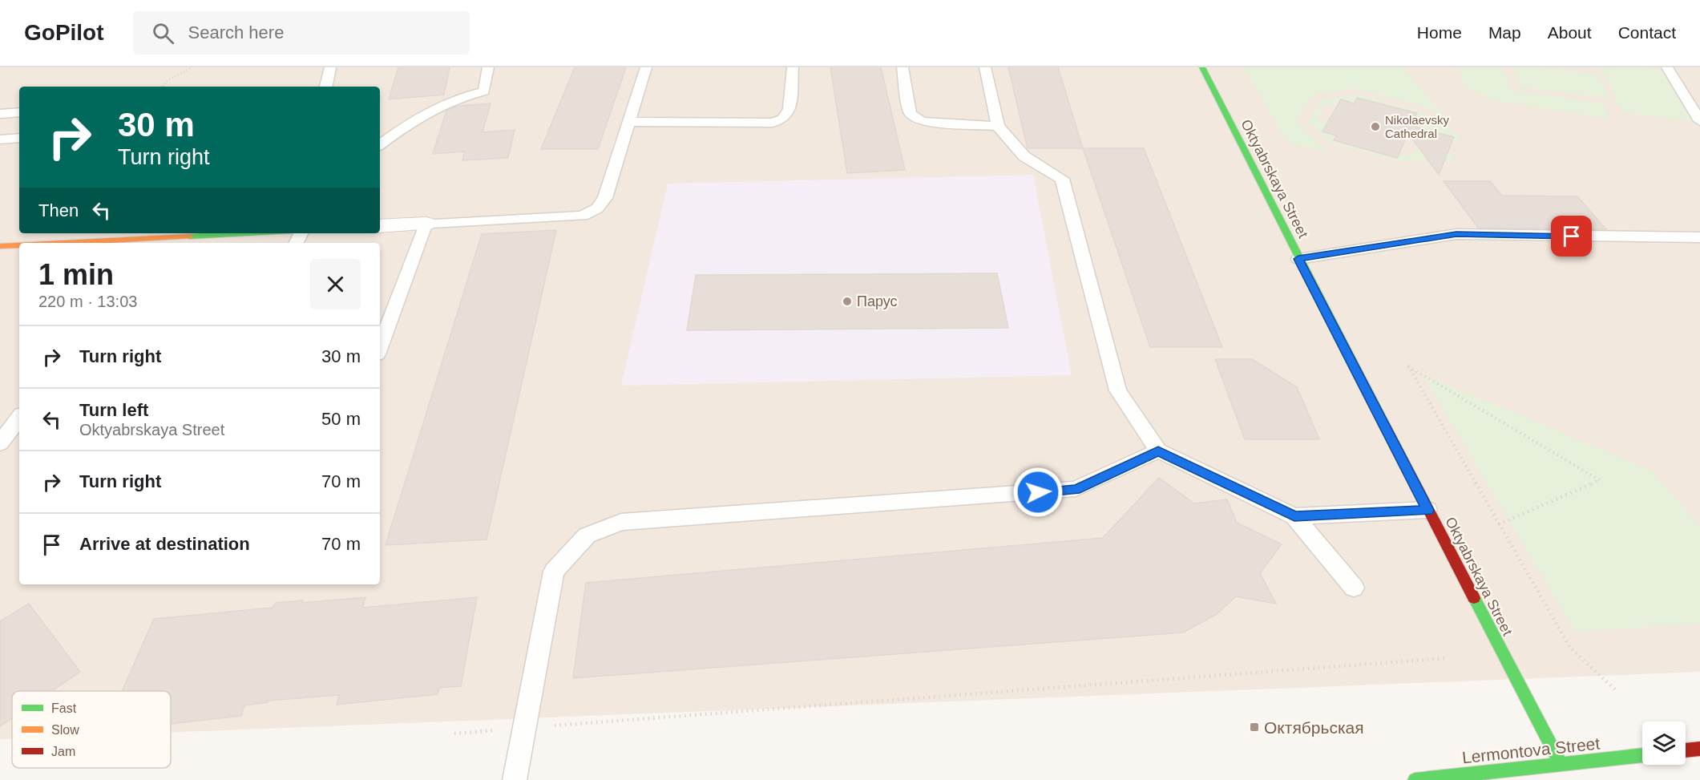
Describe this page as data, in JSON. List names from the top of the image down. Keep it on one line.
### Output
{"streets":{"street":["Oktyabrskaya Street","Lermontova Street"]},"crossings":[["Oktyabrskaya Street","Lermontova Street"]],"places":{"other":["Nikolaevsky Cathedral","Парус"],"transit":["Октябрьская"]},"legend":["Fast","Slow","Jam"],"page":{"header":"GoPilot","search":"Search here","nav":["Home","Map","About","Contact"],"turn":["30 m","Turn right"],"then":"Then","heading":["1 min","220 m · 13:03"],"list":[{"name":"Turn right","value":"30 m"},{"name":"Turn left","note":"Oktyabrskaya Street","value":"50 m"},{"name":"Turn right","value":"70 m"},{"name":"Arrive at destination","value":"70 m"}]}}
